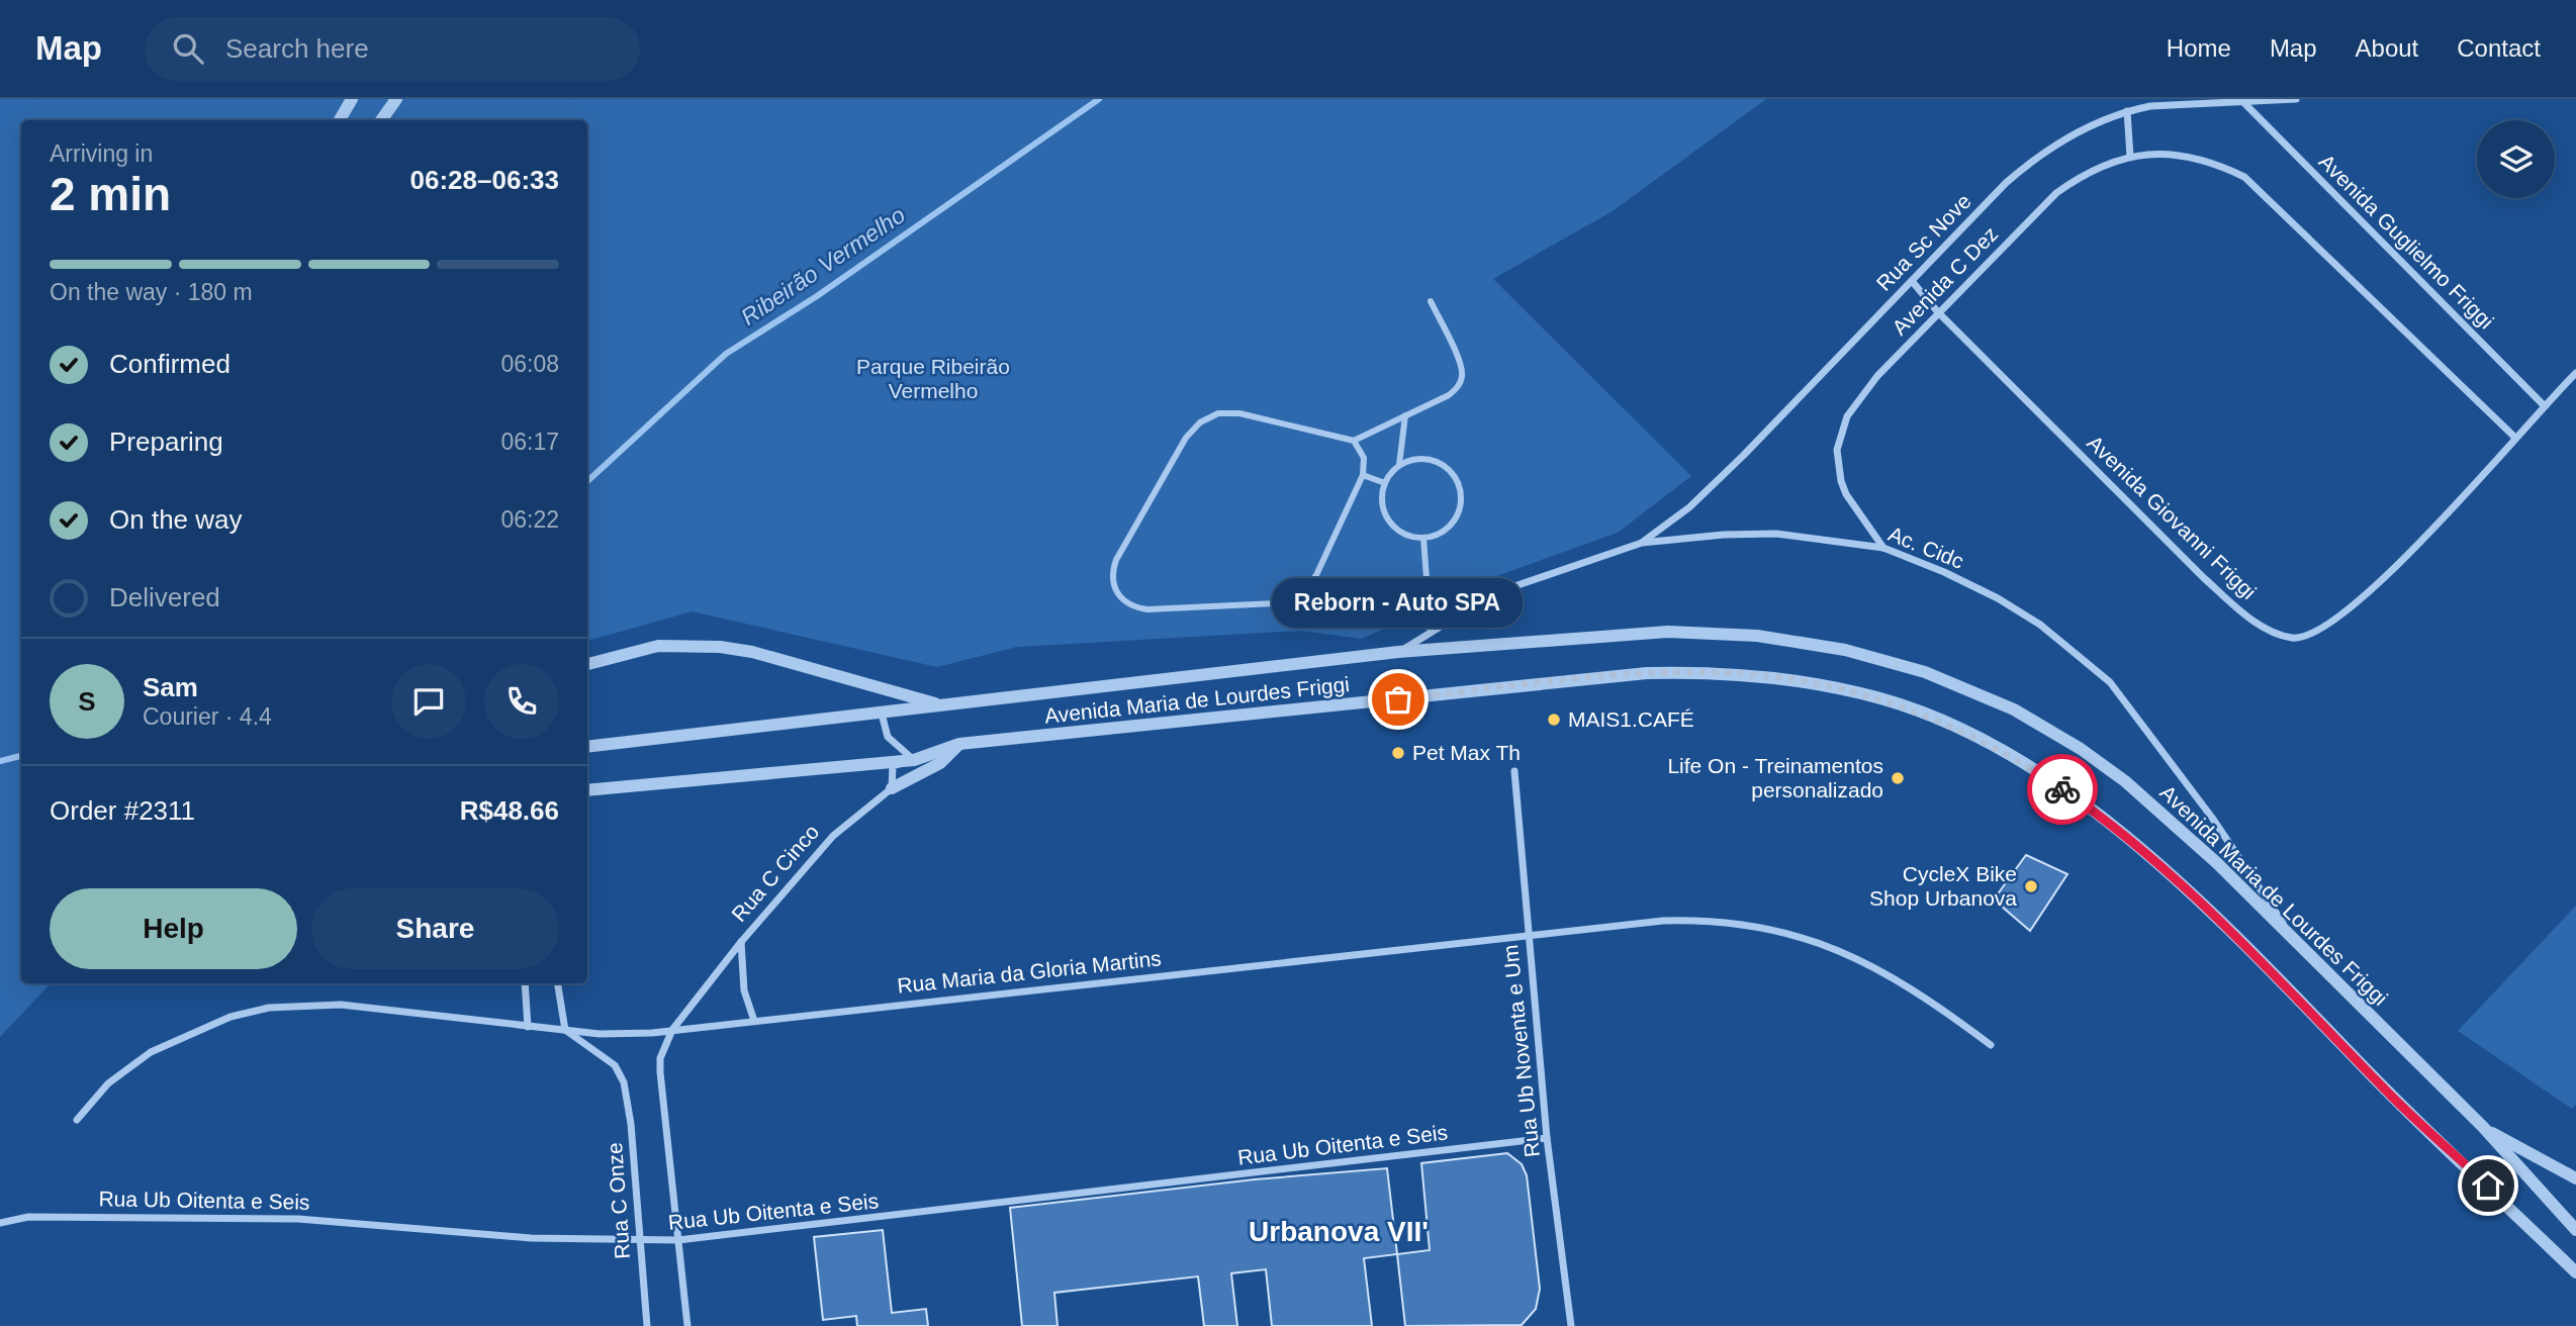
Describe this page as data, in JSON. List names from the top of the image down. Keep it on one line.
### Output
{"streets":{"street":["Avenida Guglielmo Friggi","Rua Sc Nove","Avenida C Dez","Avenida Giovanni Friggi","Ac. Cidc","Avenida Maria de Lourdes Friggi","Rua C Cinco","Rua Maria da Gloria Martins","Rua Ub Noventa e Um","Rua Ub Oitenta e Seis","Rua C Onze"]},"crossings":[["Avenida Guglielmo Friggi","Rua Sc Nove"],["Avenida Guglielmo Friggi","Avenida Giovanni Friggi"],["Rua Sc Nove","Avenida Giovanni Friggi"],["Rua Sc Nove","Ac. Cidc"],["Avenida C Dez","Avenida Giovanni Friggi"],["Avenida C Dez","Ac. Cidc"],["Ac. Cidc","Avenida Maria de Lourdes Friggi"],["Avenida Maria de Lourdes Friggi","Rua C Cinco"],["Rua C Cinco","Rua Maria da Gloria Martins"],["Rua C Cinco","Rua Ub Oitenta e Seis"],["Rua Maria da Gloria Martins","Rua Ub Noventa e Um"],["Rua Maria da Gloria Martins","Rua C Onze"],["Rua Ub Noventa e Um","Rua Ub Oitenta e Seis"],["Rua Ub Oitenta e Seis","Rua C Onze"]],"districts":["Urbanova VII'"],"water":["Ribeirão Vermelho"],"parks":["Parque Ribeirão Vermelho"],"places":["Reborn - Auto SPA","MAIS1.CAFÉ","Pet Max Th","Life On - Treinamentos personalizado","CycleX Bike Shop Urbanova"],"page":{"header":"Map","search":"Search here","nav":["Home","Map","About","Contact"],"heading":["2 min","Arriving in","06:28–06:33"],"panel":["Sam","Courier · 4.4","Order #2311","R$48.66"],"bar":"On the way · 180 m","list":[["Confirmed","06:08"],["Preparing","06:17"],["On the way","06:22"],"Delivered"],"bubble":"Reborn - Auto SPA","round":"S","buttons":["Help","Share"]}}
